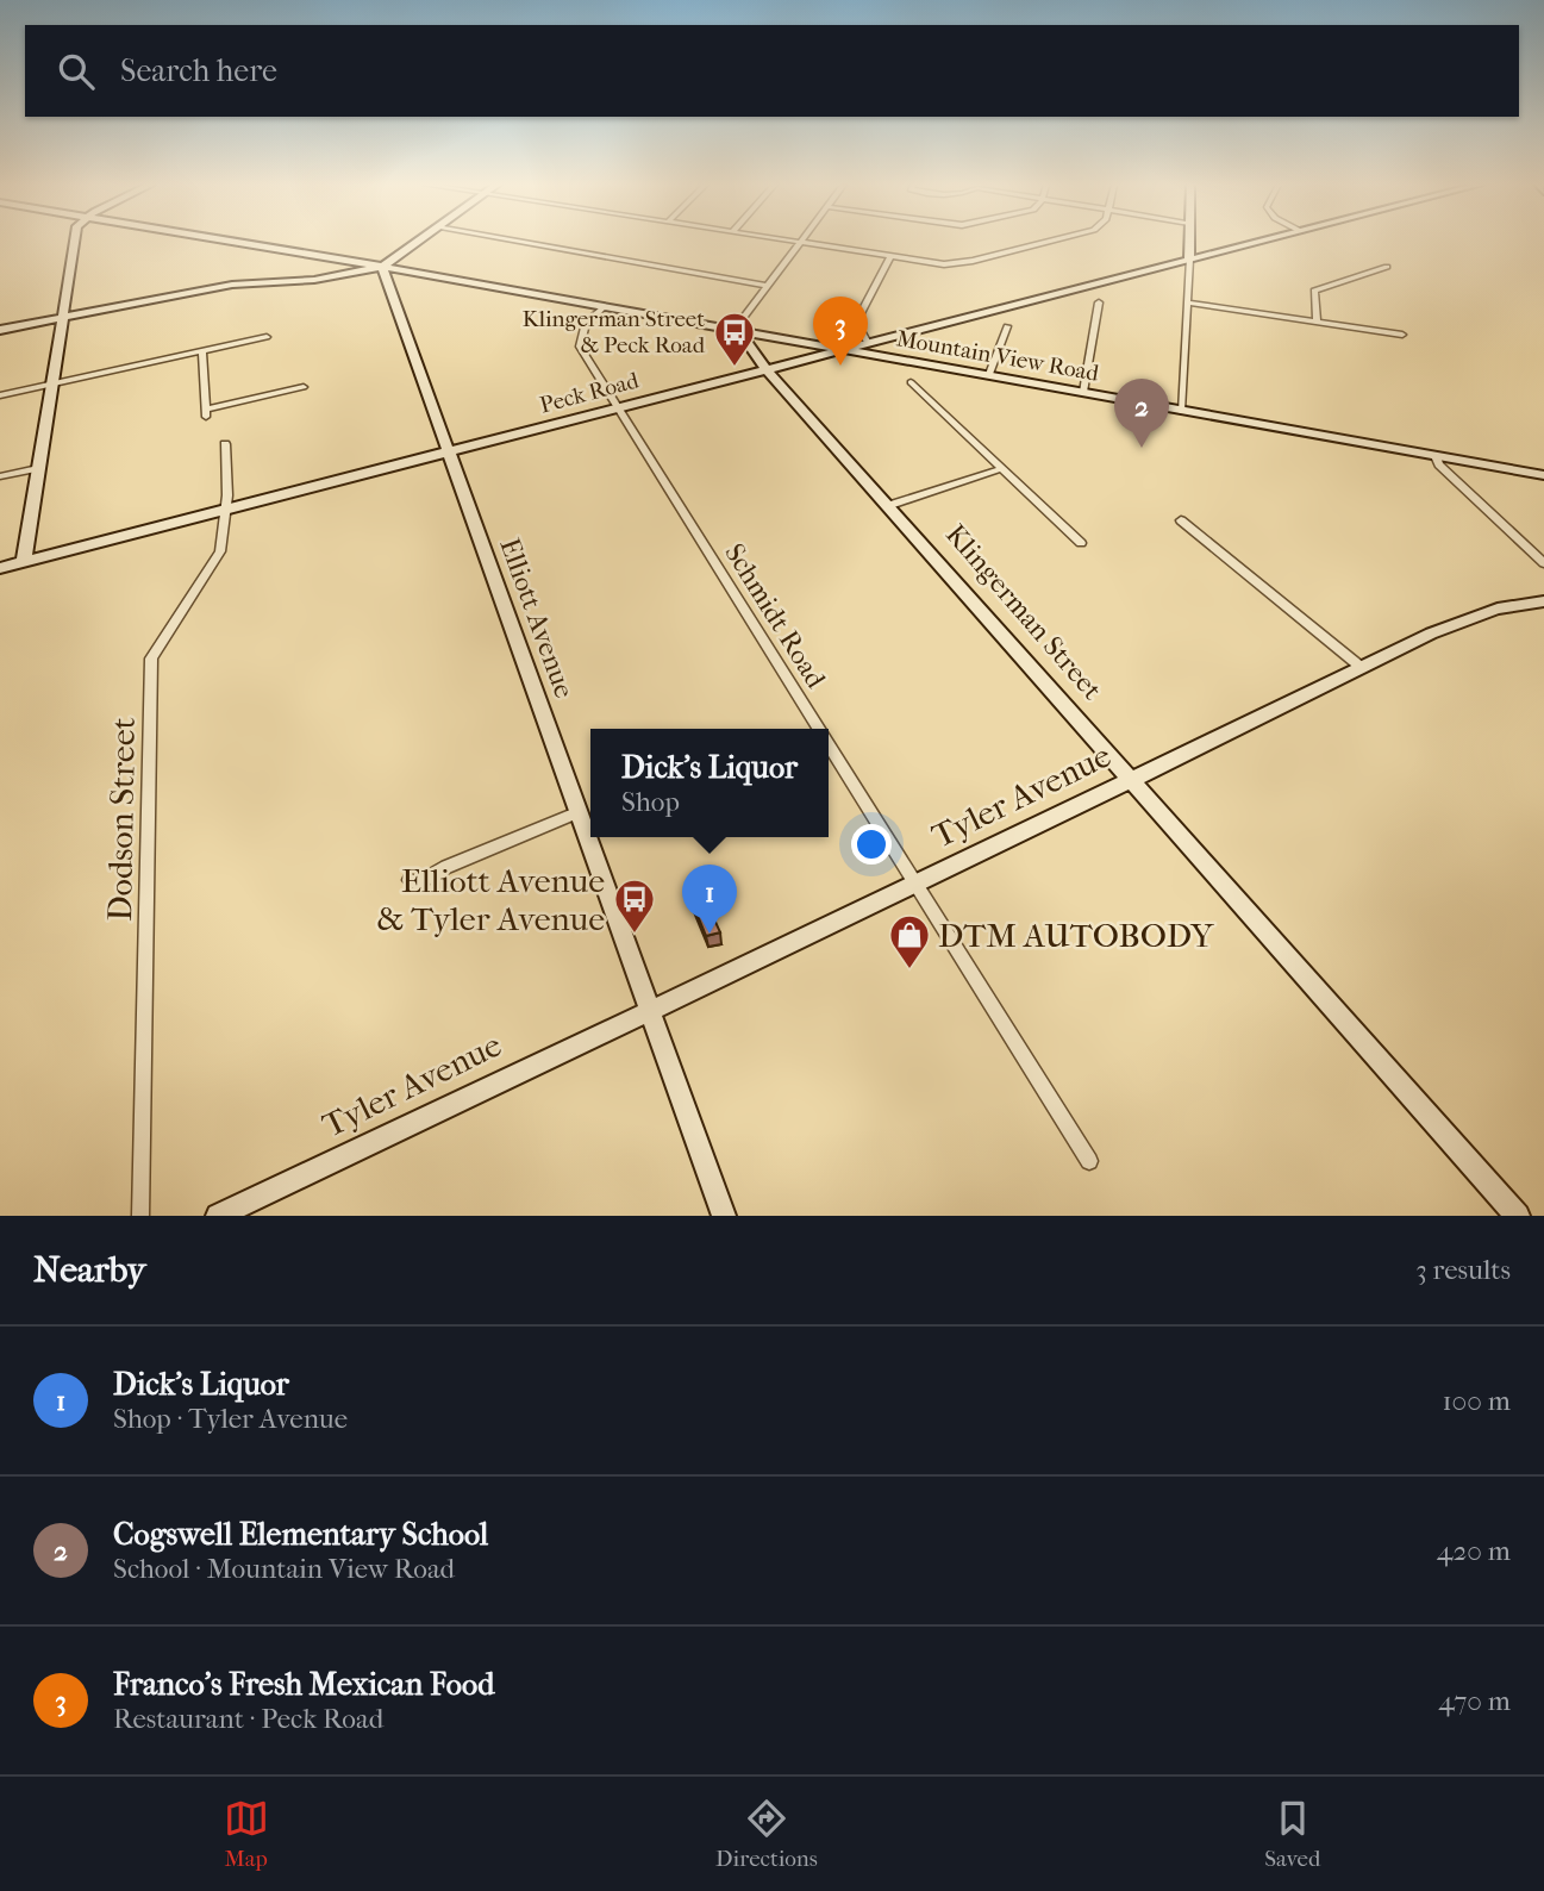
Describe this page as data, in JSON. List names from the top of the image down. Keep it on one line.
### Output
{"streets":{"street":["Mountain View Road","Peck Road","Klingerman Street","Schmidt Road","Elliott Avenue","Tyler Avenue","Dodson Street"]},"crossings":[["Mountain View Road","Peck Road"],["Mountain View Road","Klingerman Street"],["Mountain View Road","Schmidt Road"],["Mountain View Road","Elliott Avenue"],["Peck Road","Klingerman Street"],["Peck Road","Schmidt Road"],["Peck Road","Elliott Avenue"],["Peck Road","Dodson Street"],["Klingerman Street","Tyler Avenue"],["Schmidt Road","Tyler Avenue"],["Elliott Avenue","Tyler Avenue"]],"places":{"bus stop":["Klingerman Street & Peck Road","Elliott Avenue & Tyler Avenue"],"shop":["DTM AUTOBODY"]},"page":{"search":"Search here","pins":["3","2","1"],"popup":["Dick's Liquor","Shop"],"heading":["Nearby","3 results"],"list":[{"mark":"1","name":"Dick's Liquor","note":"Shop · Tyler Avenue","value":"100 m"},{"mark":"2","name":"Cogswell Elementary School","note":"School · Mountain View Road","value":"420 m"},{"mark":"3","name":"Franco’s Fresh Mexican Food","note":"Restaurant · Peck Road","value":"470 m"}],"nav":["Map","Directions","Saved"]}}
